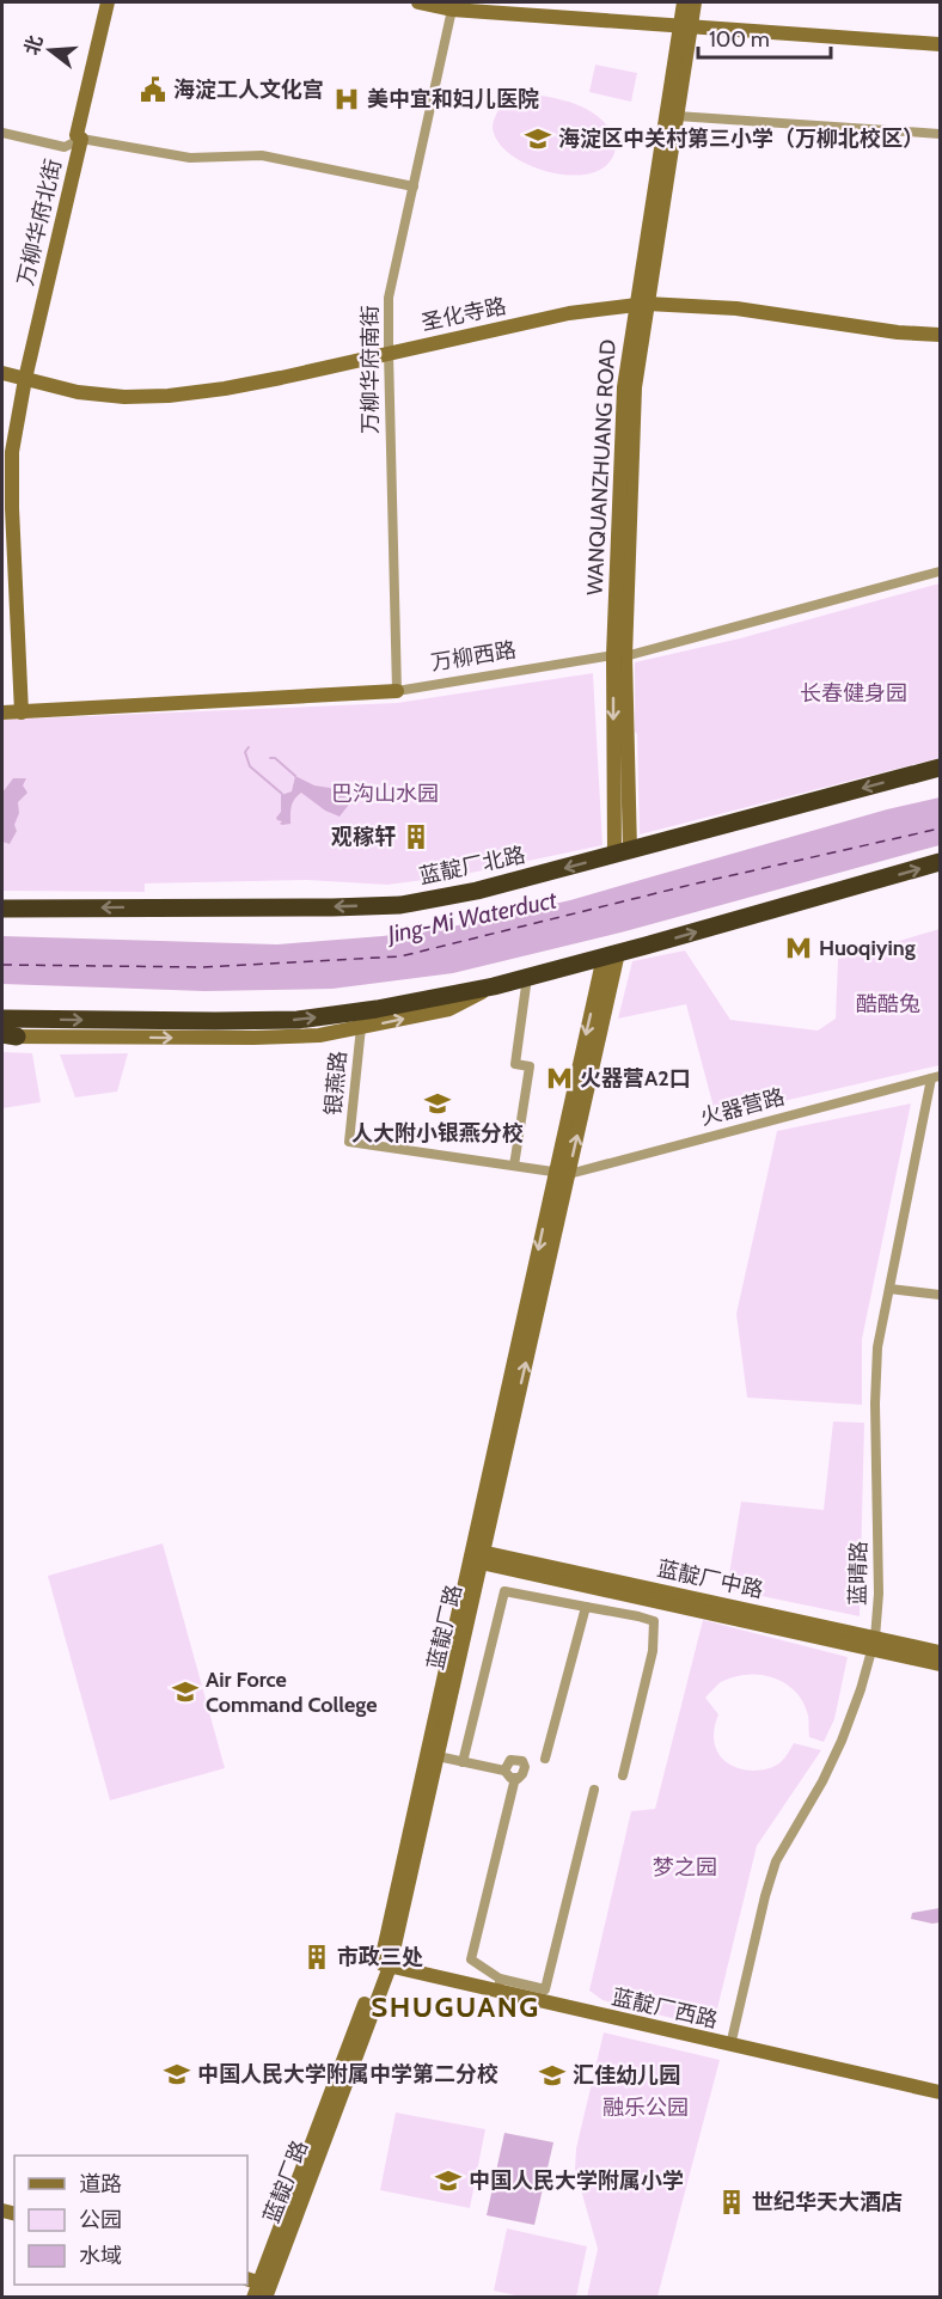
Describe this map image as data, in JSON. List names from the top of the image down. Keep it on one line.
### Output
{"streets":{"highway":["蓝靛厂北路"],"street":["万柳华府北街","圣化寺路","万柳华府南街","WANQUANZHUANG ROAD","万柳西路","银燕路","火器营路","蓝晴路","蓝靛厂中路","蓝靛厂路","蓝靛厂西路"]},"crossings":[["万柳华府北街","圣化寺路"],["万柳华府北街","万柳西路"],["圣化寺路","万柳华府南街"],["圣化寺路","WANQUANZHUANG ROAD"],["万柳华府南街","万柳西路"],["WANQUANZHUANG ROAD","万柳西路"],["WANQUANZHUANG ROAD","蓝靛厂北路"],["火器营路","蓝晴路"],["火器营路","蓝靛厂路"],["蓝晴路","蓝靛厂中路"],["蓝晴路","蓝靛厂西路"],["蓝靛厂中路","蓝靛厂路"],["蓝靛厂路","蓝靛厂西路"]],"districts":["SHUGUANG"],"water":["Jing-Mi Waterduct"],"parks":["长春健身园","巴沟山水园","酷酷兔","梦之园","融乐公园"],"places":{"public building":["海淀工人文化宫"],"hospital":["美中宜和妇儿医院"],"school or university":["海淀区中关村第三小学（万柳北校区）","人大附小银燕分校","Air Force Command College","中国人民大学附属中学第二分校","汇佳幼儿园","中国人民大学附属小学"],"building":["观稼轩","市政三处","世纪华天大酒店"],"metro station":["Huoqiying","火器营A2口"]},"legend":["道路","公园","水域"],"scale_bar":"100 m","north":"left"}
